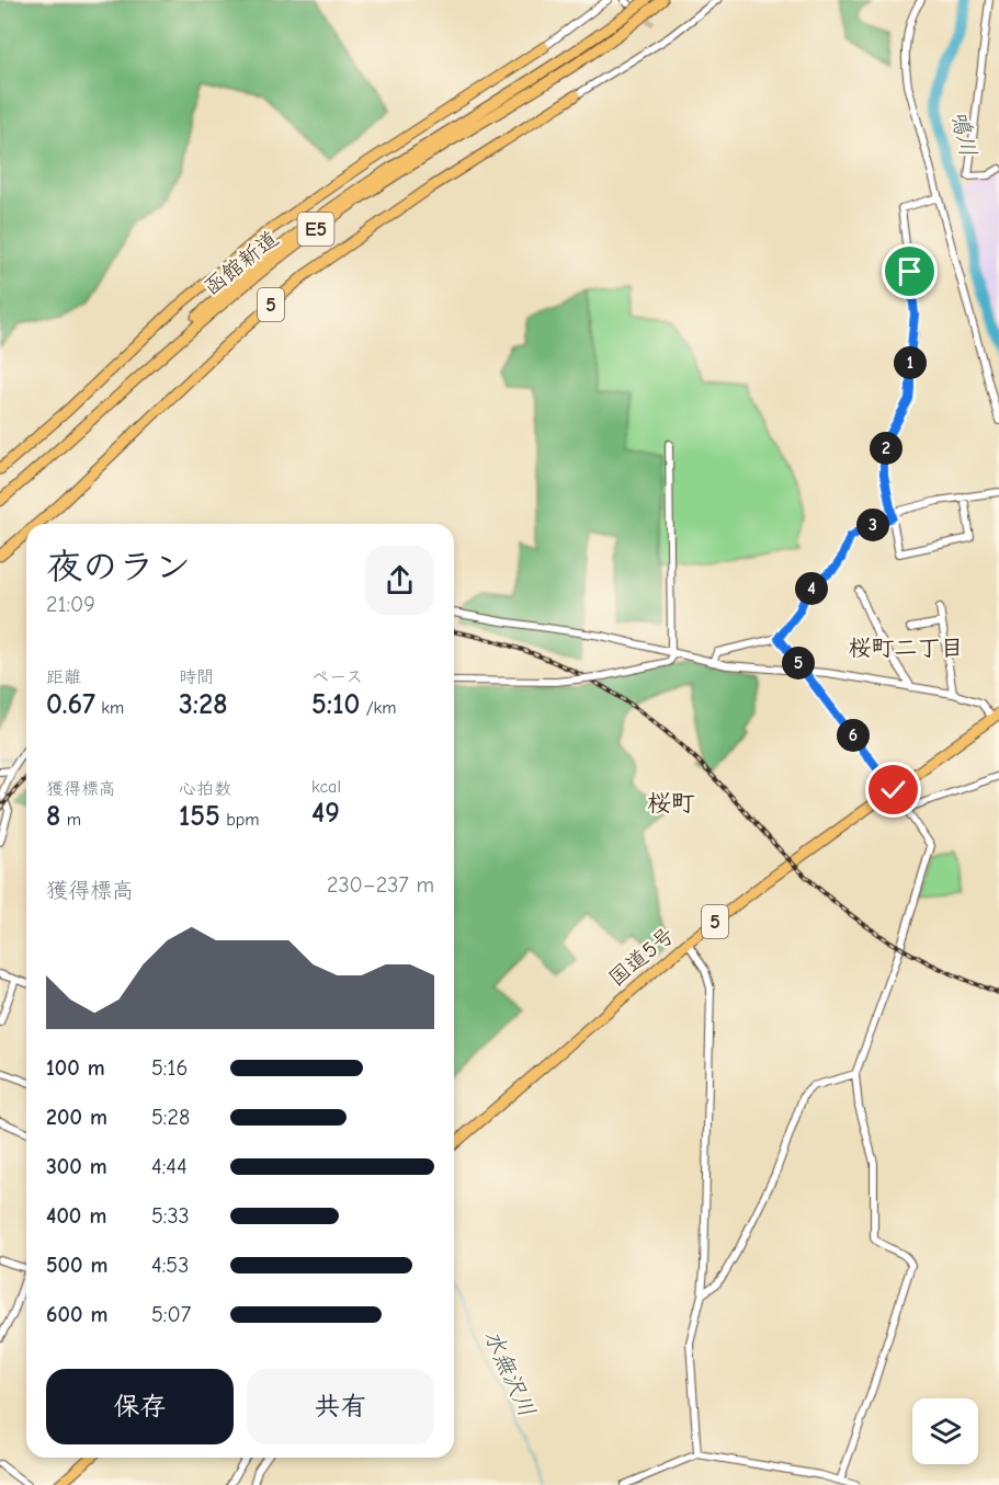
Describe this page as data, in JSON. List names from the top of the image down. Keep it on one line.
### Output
{"streets":{"highway":["E5","函館新道","5","国道5号"]},"districts":["桜町二丁目","桜町"],"water":["鳴川","水無沢川"],"page":{"pins":["1","2","3","4","5","6"],"heading":["夜のラン","21:09"],"stats":[["距離","0.67 km"],["時間","3:28"],["ペース","5:10 /km"],["獲得標高","8 m"],["心拍数","155 bpm"],["kcal","49"]],"chart":["獲得標高","230–237 m"],"list":[{"name":"100 m","note":"5:16"},{"name":"200 m","note":"5:28"},{"name":"300 m","note":"4:44"},{"name":"400 m","note":"5:33"},{"name":"500 m","note":"4:53"},{"name":"600 m","note":"5:07"}],"buttons":["保存","共有"]}}
